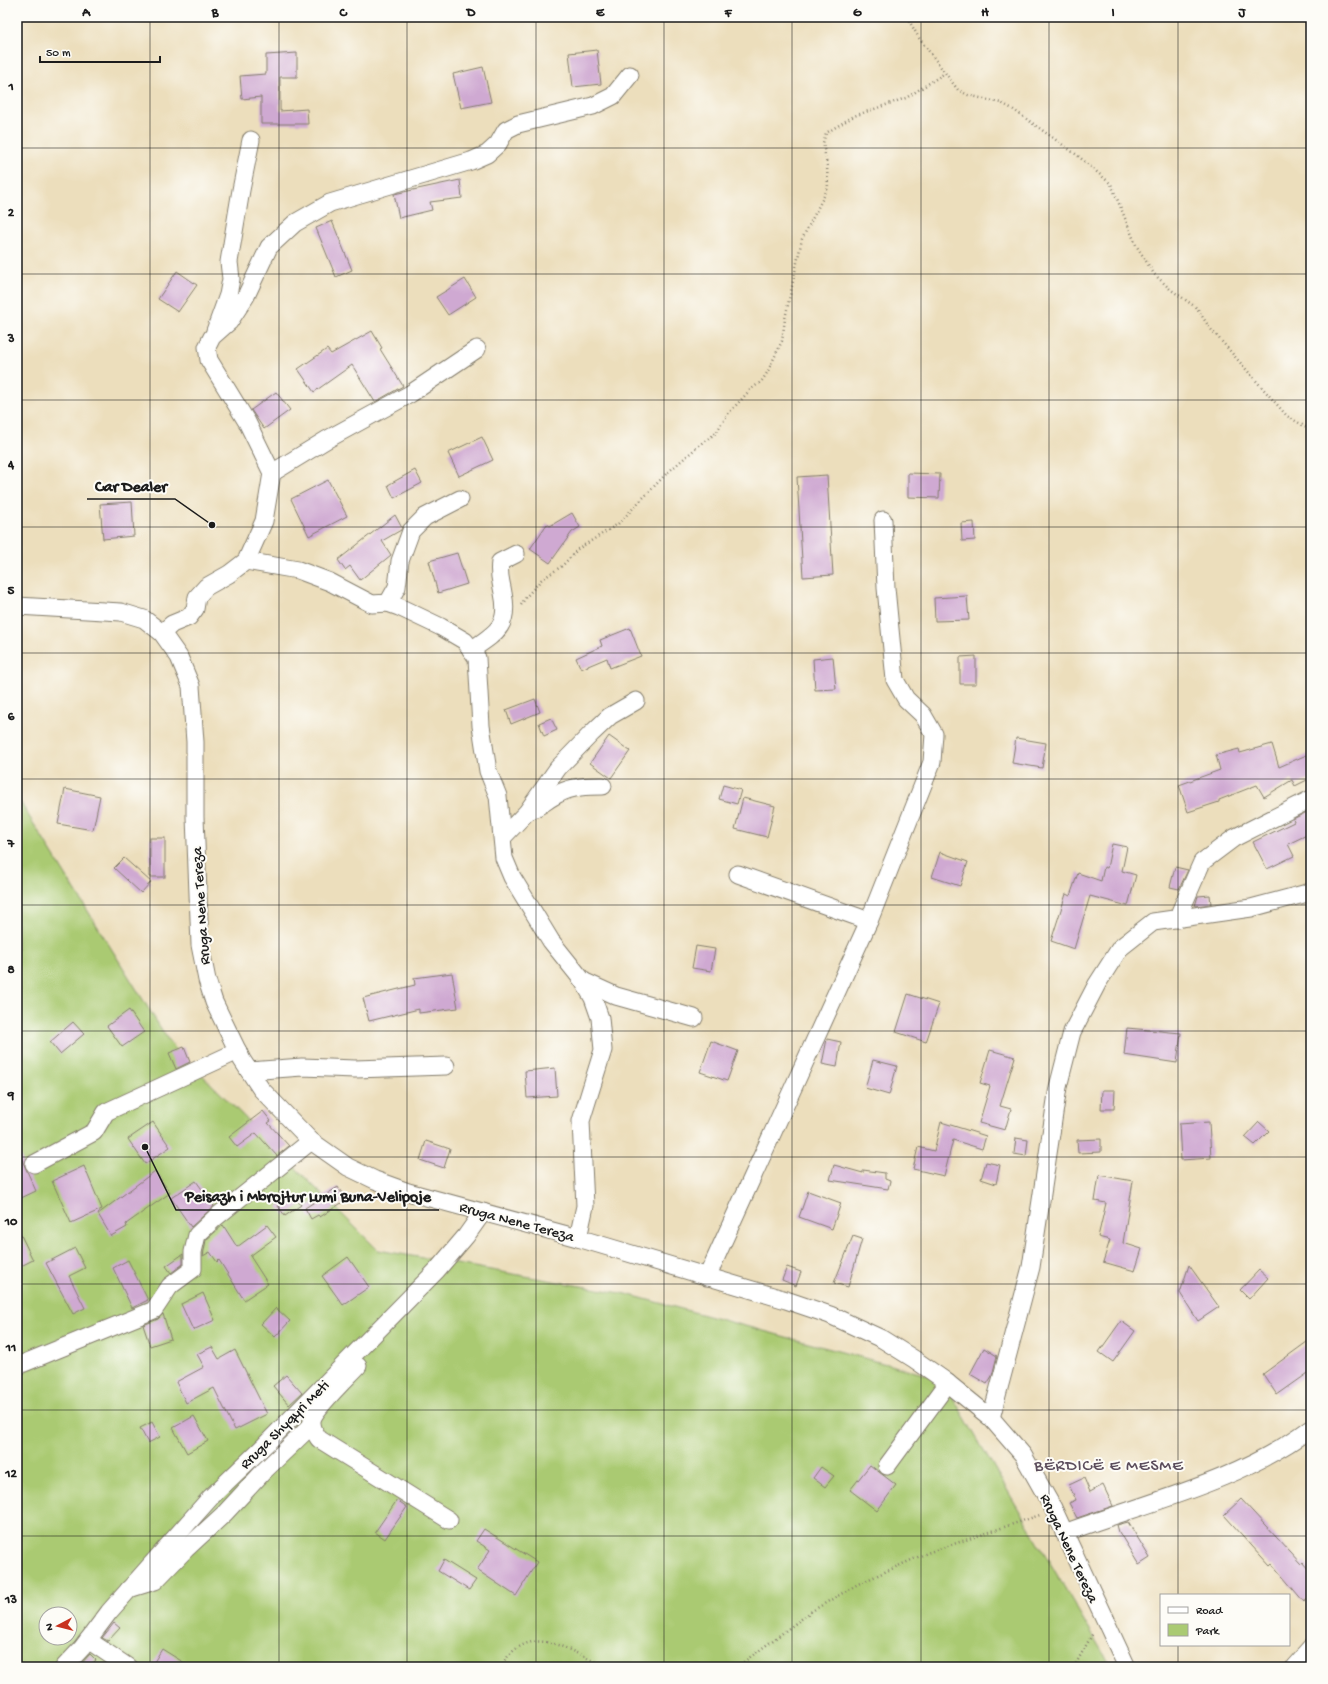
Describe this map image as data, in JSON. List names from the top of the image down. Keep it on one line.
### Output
{"streets":{"street":["Rruga Nene Tereza","Rruga Shyqyri Meti"]},"crossings":[["Rruga Nene Tereza","Rruga Shyqyri Meti"]],"districts":["BËRDICË E MESME"],"places":["Car Dealer","Peisazh i Mbrojtur Lumi Buna-Velipoje"],"legend":["Road","Park"],"scale_bar":"50 m","north":"left","grid":{"columns":["A","B","C","D","E","F","G","H","I","J"],"rows":["1","2","3","4","5","6","7","8","9","10","11","12","13"]}}
